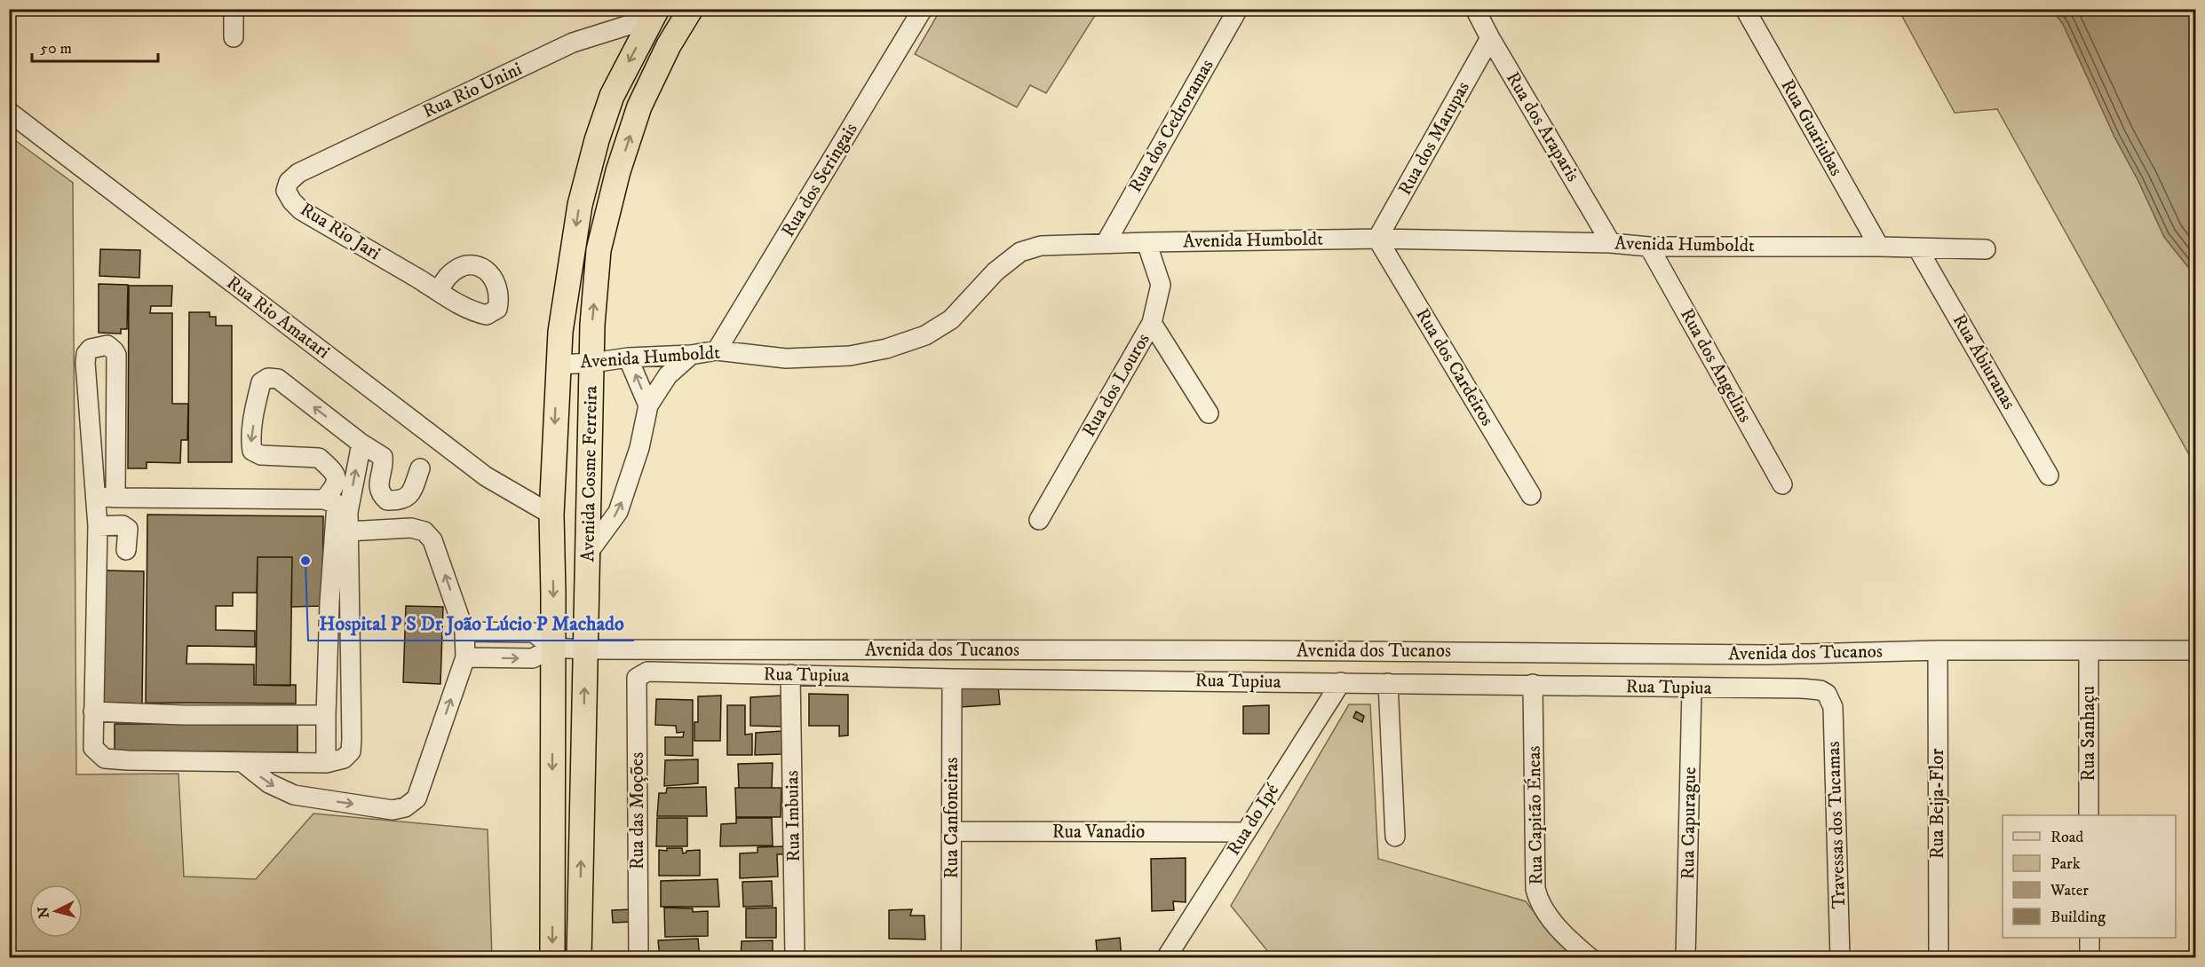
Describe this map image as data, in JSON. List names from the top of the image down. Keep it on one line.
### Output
{"streets":{"main road":["Avenida Cosme Ferreira"],"street":["Rua Rio Unini","Rua dos Cedroramas","Rua dos Araparis","Rua Guariubas","Rua dos Marupas","Rua dos Seringais","Rua Rio Jari","Avenida Humboldt","Rua Rio Amatari","Rua Abiuranas","Rua dos Angelins","Rua dos Cardeiros","Rua dos Louros","Avenida dos Tucanos","Rua Tupiua","Rua Sanhaçu","Rua Beija-Flor","Rua das Moções","Rua Capitão Éneas","Rua Imbuias","Rua Canfoneiras","Rua do Ipé","Rua Capurague","Travessas dos Tucamas","Rua Vanadio"]},"crossings":[["Rua Rio Unini","Rua Rio Jari"],["Rua Rio Unini","Avenida Cosme Ferreira"],["Rua dos Cedroramas","Avenida Humboldt"],["Rua dos Araparis","Rua dos Marupas"],["Rua dos Araparis","Avenida Humboldt"],["Rua Guariubas","Avenida Humboldt"],["Rua dos Marupas","Avenida Humboldt"],["Rua dos Marupas","Rua dos Cardeiros"],["Rua dos Seringais","Avenida Humboldt"],["Avenida Humboldt","Rua Abiuranas"],["Avenida Humboldt","Rua dos Angelins"],["Avenida Humboldt","Rua dos Cardeiros"],["Avenida Humboldt","Rua dos Louros"],["Avenida Humboldt","Avenida Cosme Ferreira"],["Rua Rio Amatari","Avenida Cosme Ferreira"],["Avenida Cosme Ferreira","Avenida dos Tucanos"],["Avenida dos Tucanos","Rua Sanhaçu"],["Avenida dos Tucanos","Rua Beija-Flor"],["Rua Tupiua","Rua das Moções"],["Rua Tupiua","Rua Capitão Éneas"],["Rua Tupiua","Rua Imbuias"],["Rua Tupiua","Rua Canfoneiras"],["Rua Tupiua","Rua do Ipé"],["Rua Tupiua","Rua Capurague"],["Rua Tupiua","Travessas dos Tucamas"],["Rua Canfoneiras","Rua Vanadio"],["Rua do Ipé","Rua Vanadio"]],"places":["Hospital P S Dr João Lúcio P Machado"],"legend":["Road","Park","Water","Building"],"scale_bar":"50 m","north":"left"}
